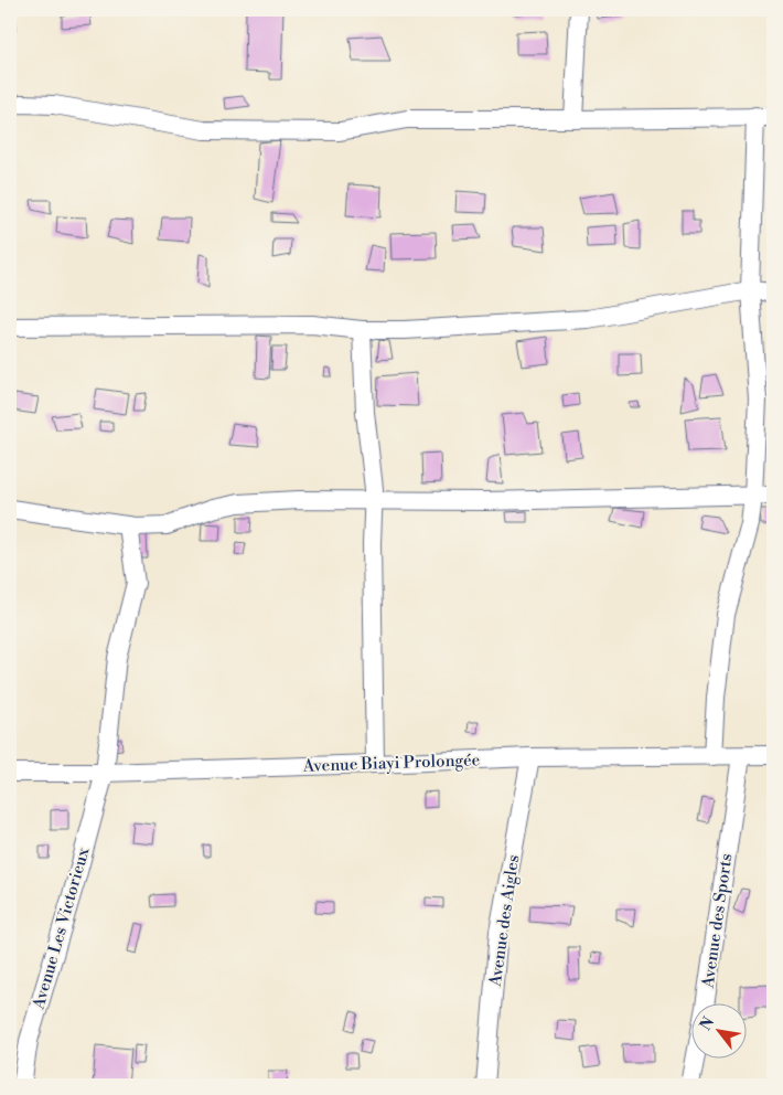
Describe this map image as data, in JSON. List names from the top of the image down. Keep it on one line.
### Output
{"streets":{"street":["Avenue Biayi Prolongée","Avenue des Aigles","Avenue des Sports","Avenue Les Victorieux"]},"crossings":[["Avenue Biayi Prolongée","Avenue des Aigles"],["Avenue Biayi Prolongée","Avenue des Sports"],["Avenue Biayi Prolongée","Avenue Les Victorieux"]],"north":"top left"}
